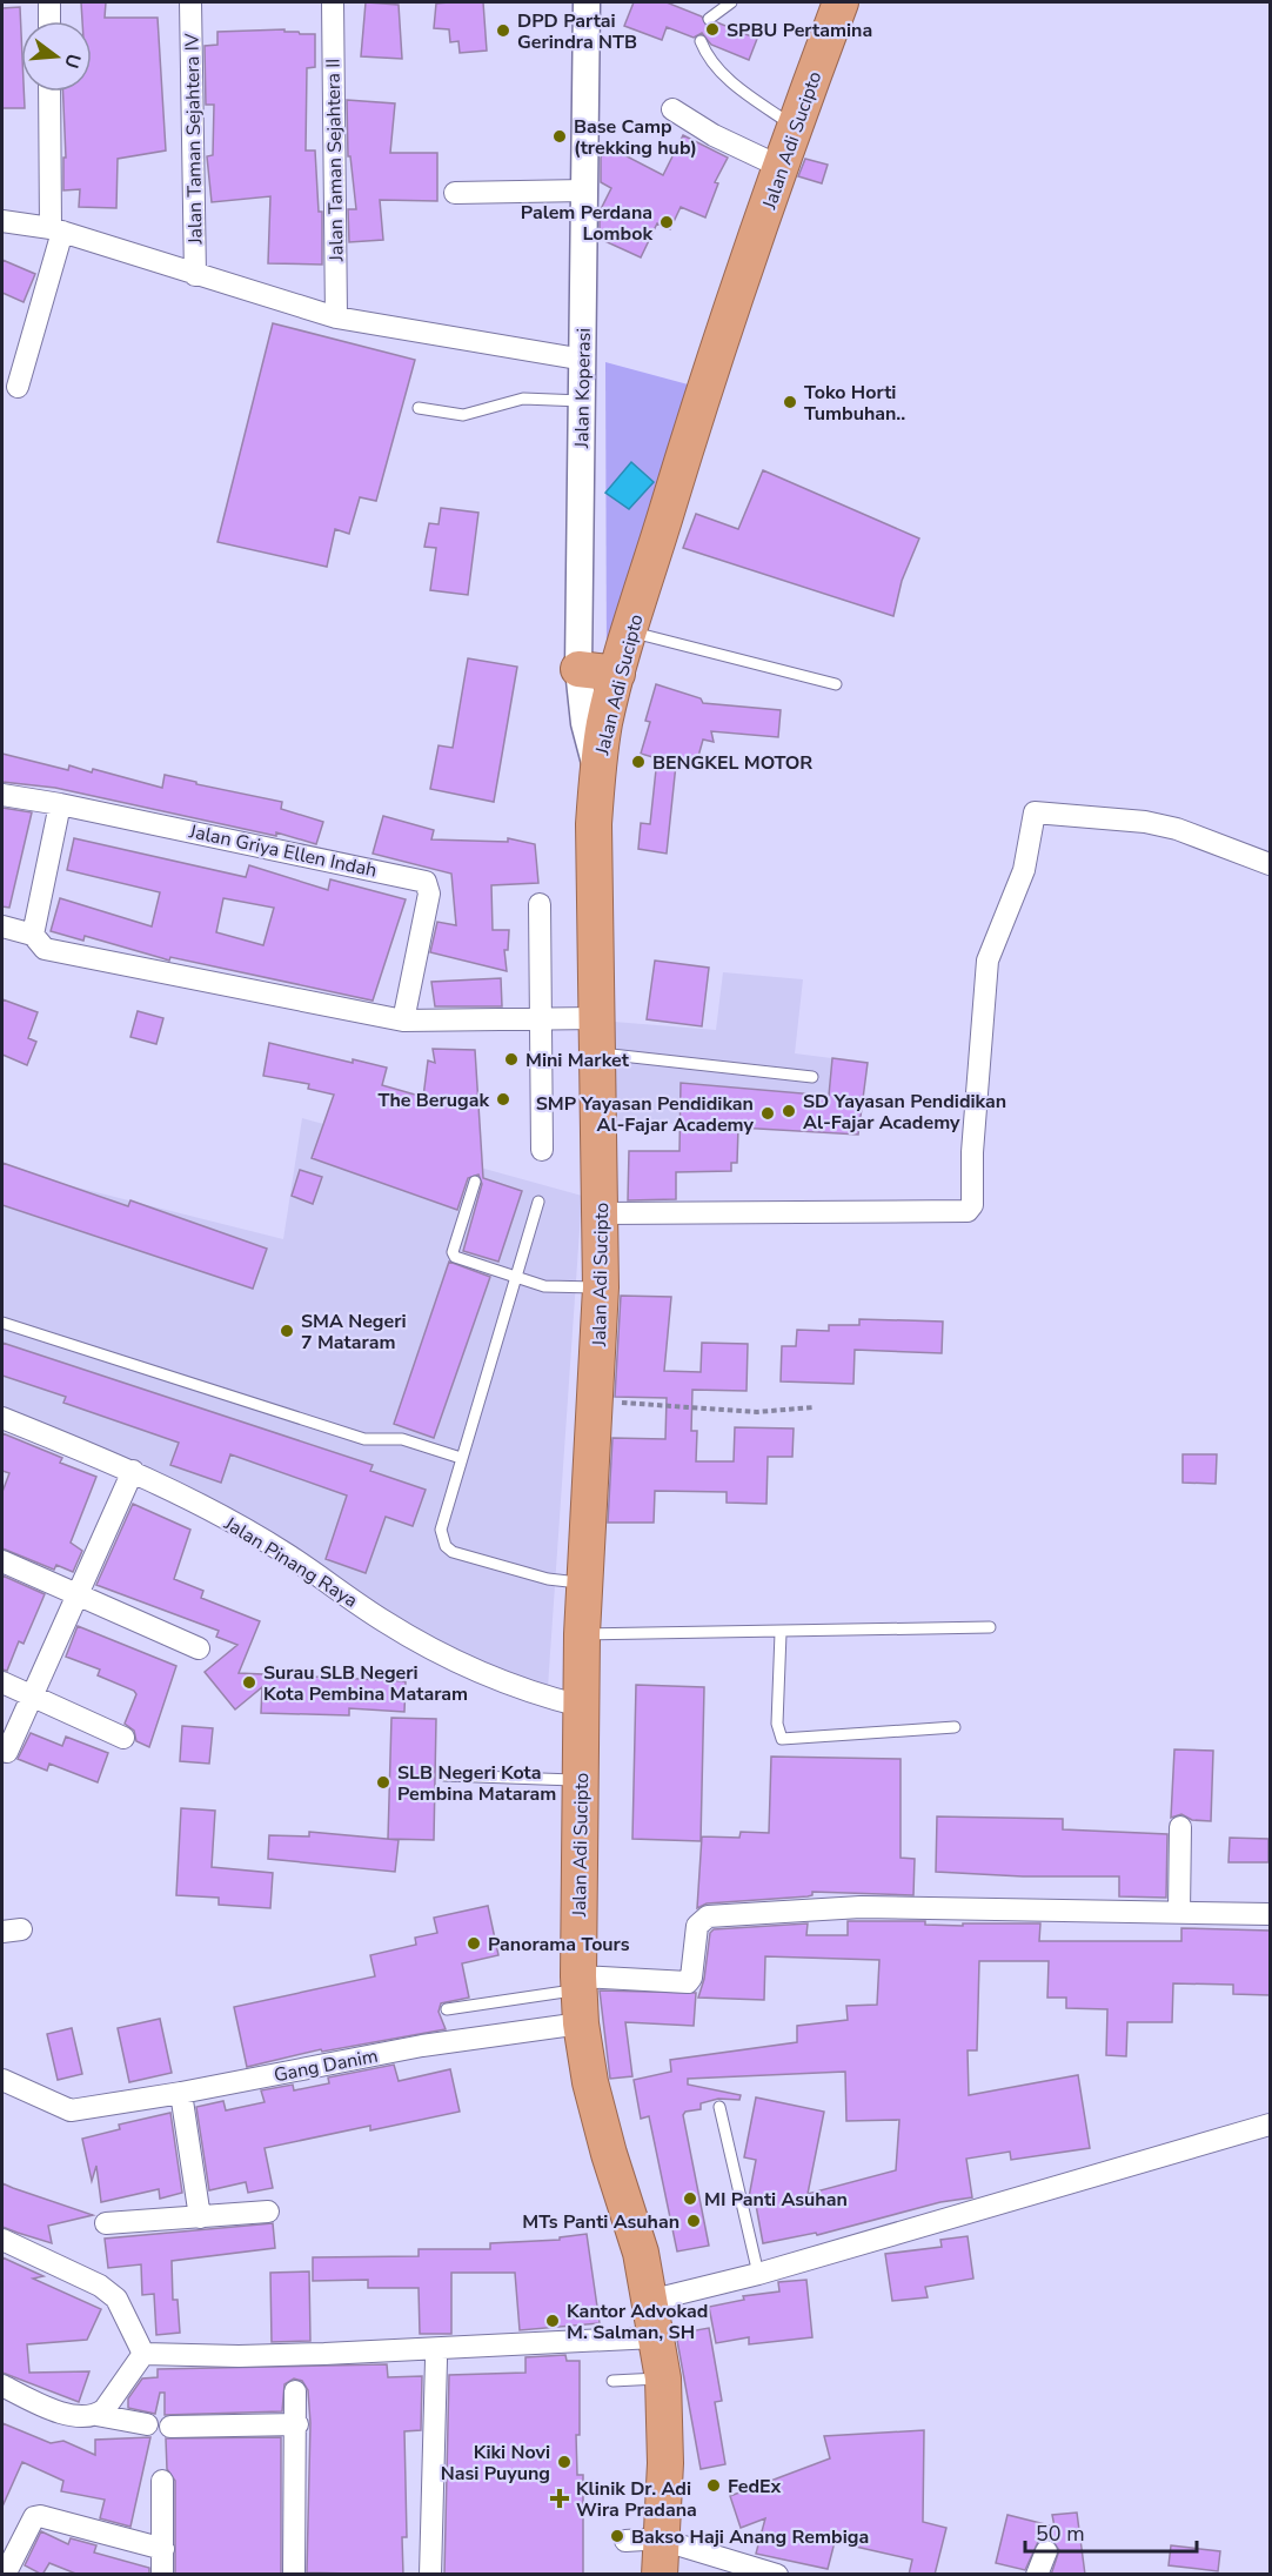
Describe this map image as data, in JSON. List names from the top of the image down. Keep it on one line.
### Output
{"streets":{"highway":["Jalan Adi Sucipto"],"street":["Jalan Taman Sejahtera IV","Jalan Taman Sejahtera II","Jalan Koperasi","Jalan Griya Ellen Indah","Jalan Pinang Raya","Gang Danim"]},"crossings":[["Jalan Adi Sucipto","Jalan Koperasi"],["Jalan Adi Sucipto","Jalan Pinang Raya"],["Jalan Adi Sucipto","Gang Danim"]],"places":{"other":["SPBU Pertamina","DPD Partai Gerindra NTB","Base Camp (trekking hub)","Palem Perdana Lombok","Toko Horti Tumbuhan..","BENGKEL MOTOR","Mini Market","The Berugak","SD Yayasan Pendidikan Al-Fajar Academy","SMP Yayasan Pendidikan Al-Fajar Academy","SMA Negeri 7 Mataram","Surau SLB Negeri Kota Pembina Mataram","SLB Negeri Kota Pembina Mataram","Panorama Tours","MI Panti Asuhan","MTs Panti Asuhan","Kantor Advokad M. Salman, SH","Kiki Novi Nasi Puyung","FedEx","Bakso Haji Anang Rembiga"],"health":["Klinik Dr. Adi Wira Pradana"]},"scale_bar":"50 m","north":"right"}
